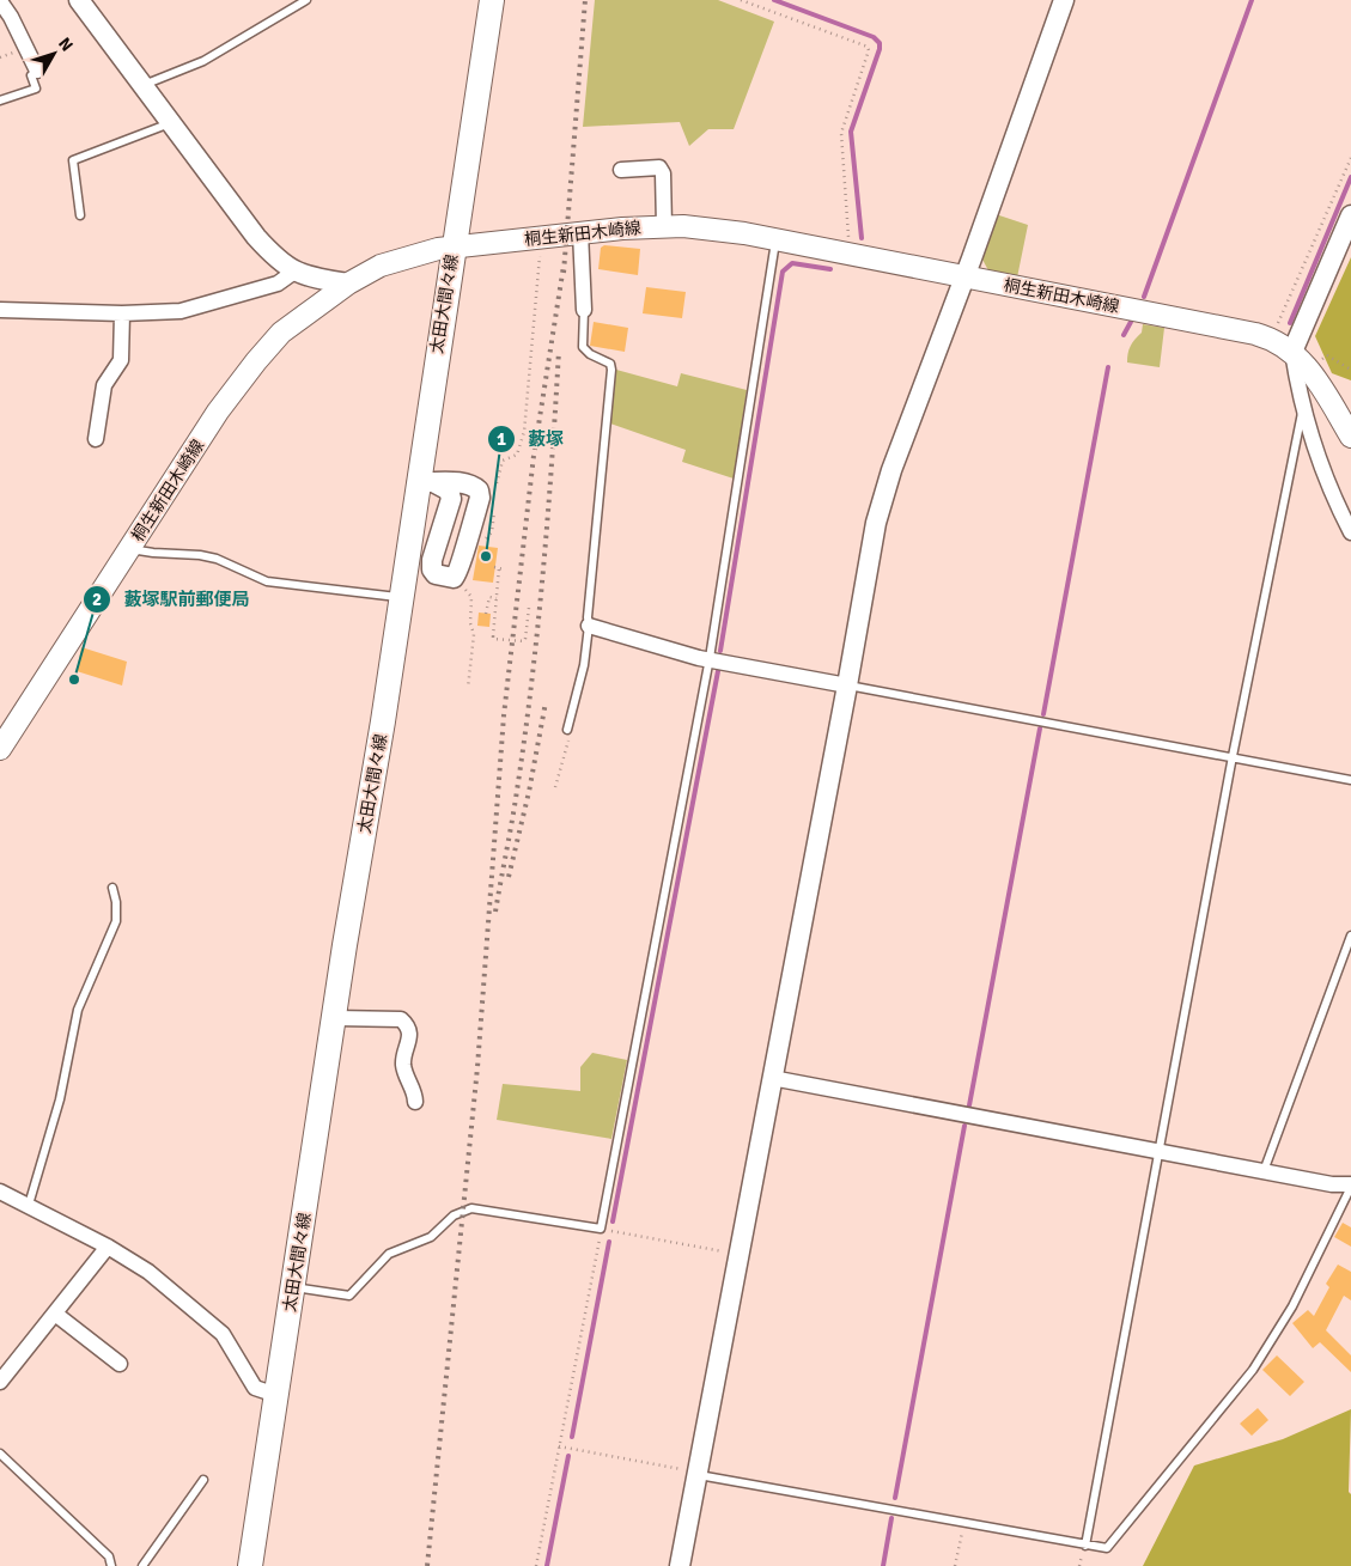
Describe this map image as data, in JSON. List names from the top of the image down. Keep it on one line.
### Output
{"streets":{"main road":["桐生新田木崎線","太田大間々線"]},"crossings":[["桐生新田木崎線","太田大間々線"]],"places":["藪塚","藪塚駅前郵便局"],"north":"top right"}
